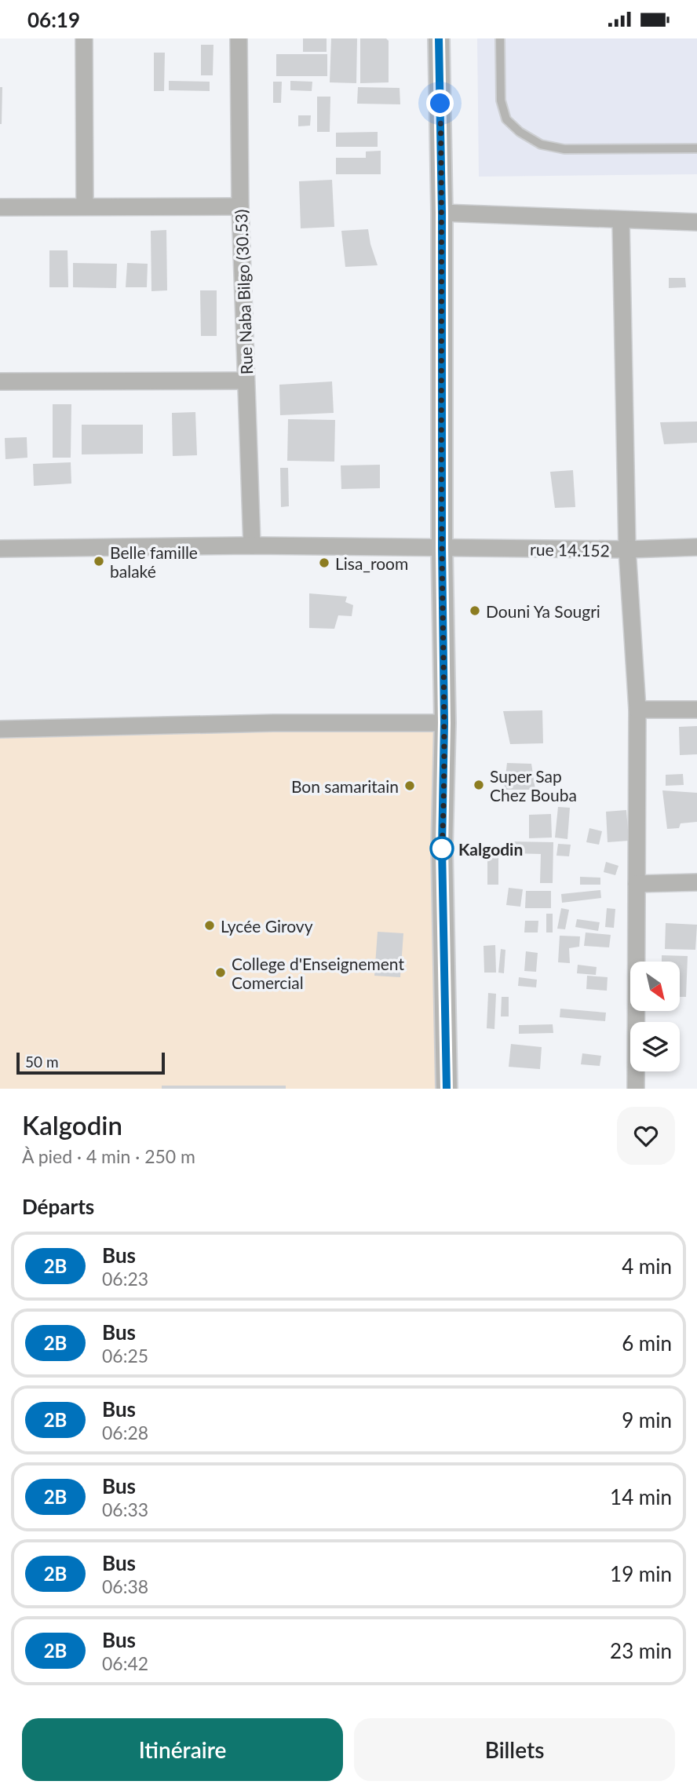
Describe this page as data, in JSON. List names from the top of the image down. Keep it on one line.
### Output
{"streets":{"street":["Rue Naba Bilgo (30.53)","rue 14.152"]},"crossings":[["Rue Naba Bilgo (30.53)","rue 14.152"]],"places":["Belle famille balaké","Lisa_room","Douni Ya Sougri","Super Sap Chez Bouba","Bon samaritain","Kalgodin","Lycée Girovy","College d'Enseignement Comercial"],"lines":["bus line 2B"],"scale_bar":"50 m","north":"bottom right","page":{"status":"06:19","scale":"50 m","heading":[["Kalgodin","À pied · 4 min · 250 m"],"Départs"],"list":[{"mark":"2B","name":"Bus","note":"06:23","value":"4 min"},{"mark":"2B","name":"Bus","note":"06:25","value":"6 min"},{"mark":"2B","name":"Bus","note":"06:28","value":"9 min"},{"mark":"2B","name":"Bus","note":"06:33","value":"14 min"},{"mark":"2B","name":"Bus","note":"06:38","value":"19 min"},{"mark":"2B","name":"Bus","note":"06:42","value":"23 min"}],"buttons":["Itinéraire","Billets"]}}
